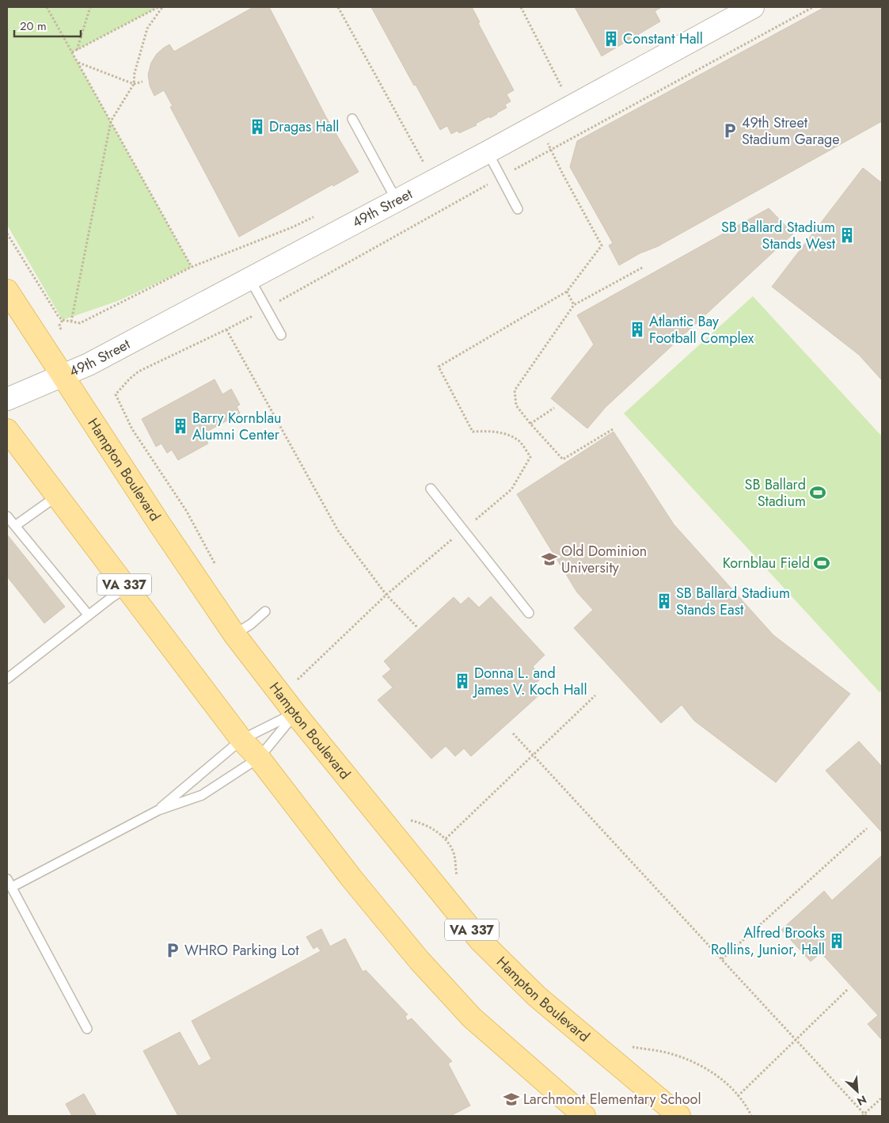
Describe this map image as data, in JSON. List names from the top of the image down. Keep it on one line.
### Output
{"streets":{"main road":["Hampton Boulevard","VA 337"],"street":["49th Street"]},"crossings":[["49th Street","Hampton Boulevard"]],"places":{"building":["Constant Hall","Dragas Hall","SB Ballard Stadium Stands West","Atlantic Bay Football Complex","Barry Kornblau Alumni Center","SB Ballard Stadium Stands East","Donna L. and James V. Koch Hall","Alfred Brooks Rollins, Junior, Hall"],"parking":["49th Street Stadium Garage","WHRO Parking Lot"],"sports":["SB Ballard Stadium","Kornblau Field"],"school or university":["Old Dominion University","Larchmont Elementary School"]},"scale_bar":"20 m","north":"bottom right"}
